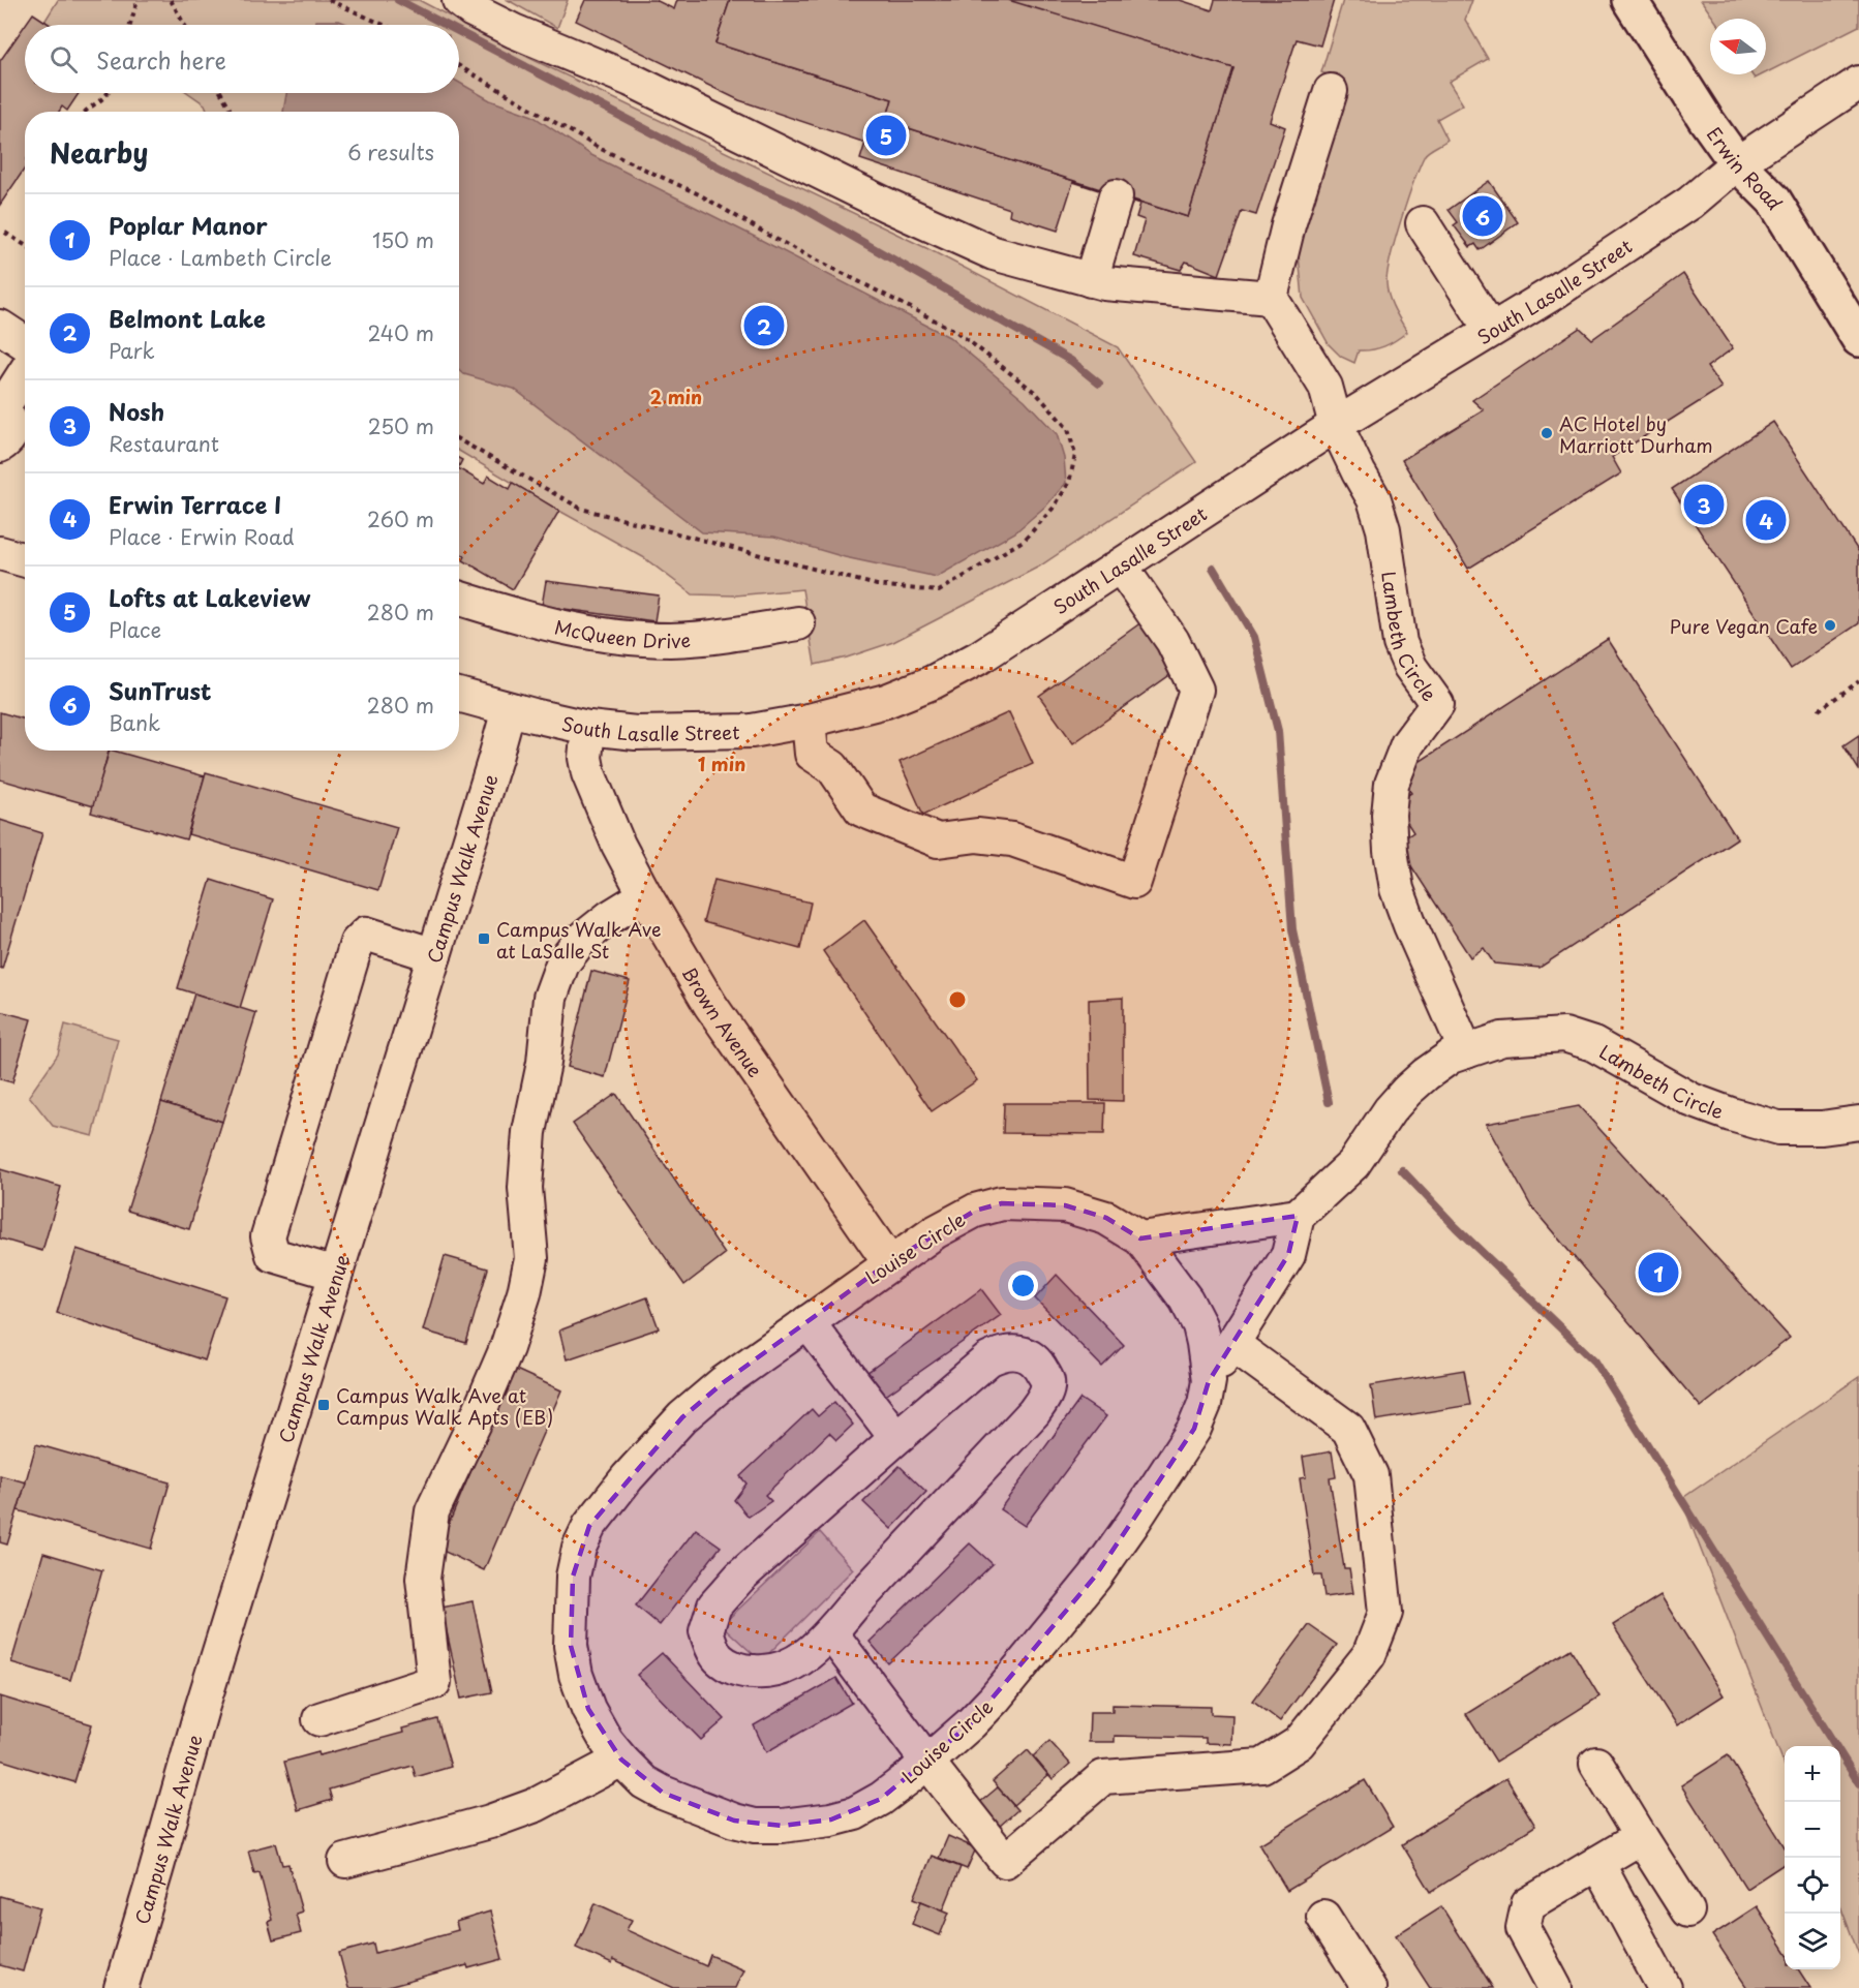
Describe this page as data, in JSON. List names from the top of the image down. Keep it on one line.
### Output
{"streets":{"main road":["Erwin Road"],"street":["South Lasalle Street","McQueen Drive","Lambeth Circle","Campus Walk Avenue","Brown Avenue","Louise Circle"]},"crossings":[["Erwin Road","South Lasalle Street"],["South Lasalle Street","Lambeth Circle"],["South Lasalle Street","Campus Walk Avenue"],["South Lasalle Street","Brown Avenue"],["Brown Avenue","Louise Circle"]],"places":{"other":["AC Hotel by Marriott Durham","Pure Vegan Cafe"],"transit":["Campus Walk Ave at LaSalle St","Campus Walk Ave at Campus Walk Apts (EB)"]},"north":"left","page":{"search":"Search here","heading":["Nearby","6 results"],"pins":["5","6","2","3","4","1"],"list":[{"mark":"1","name":"Poplar Manor","note":"Place · Lambeth Circle","value":"150 m"},{"mark":"2","name":"Belmont Lake","note":"Park","value":"240 m"},{"mark":"3","name":"Nosh","note":"Restaurant","value":"250 m"},{"mark":"4","name":"Erwin Terrace I","note":"Place · Erwin Road","value":"260 m"},{"mark":"5","name":"Lofts at Lakeview","note":"Place","value":"280 m"},{"mark":"6","name":"SunTrust","note":"Bank","value":"280 m"}],"map_buttons":["+","−"]},"rings":["2 min","1 min"]}
